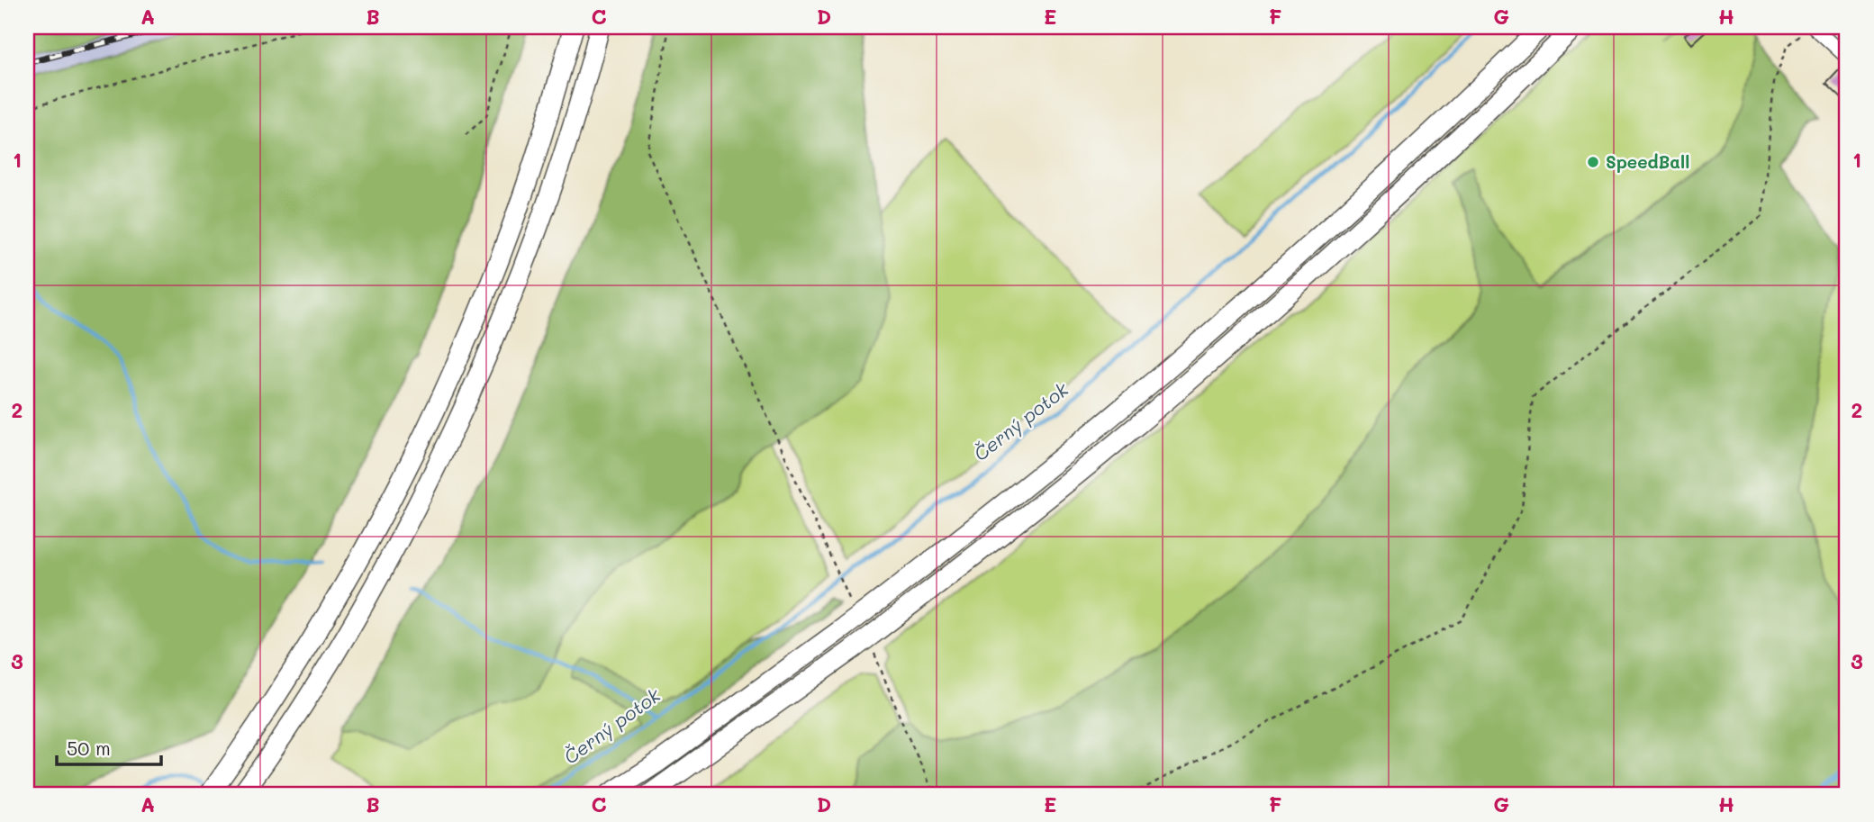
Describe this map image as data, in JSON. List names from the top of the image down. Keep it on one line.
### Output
{"water":["Černý potok"],"places":["SpeedBall"],"scale_bar":"50 m","grid":{"columns":["A","B","C","D","E","F","G","H"],"rows":["1","2","3"]}}
